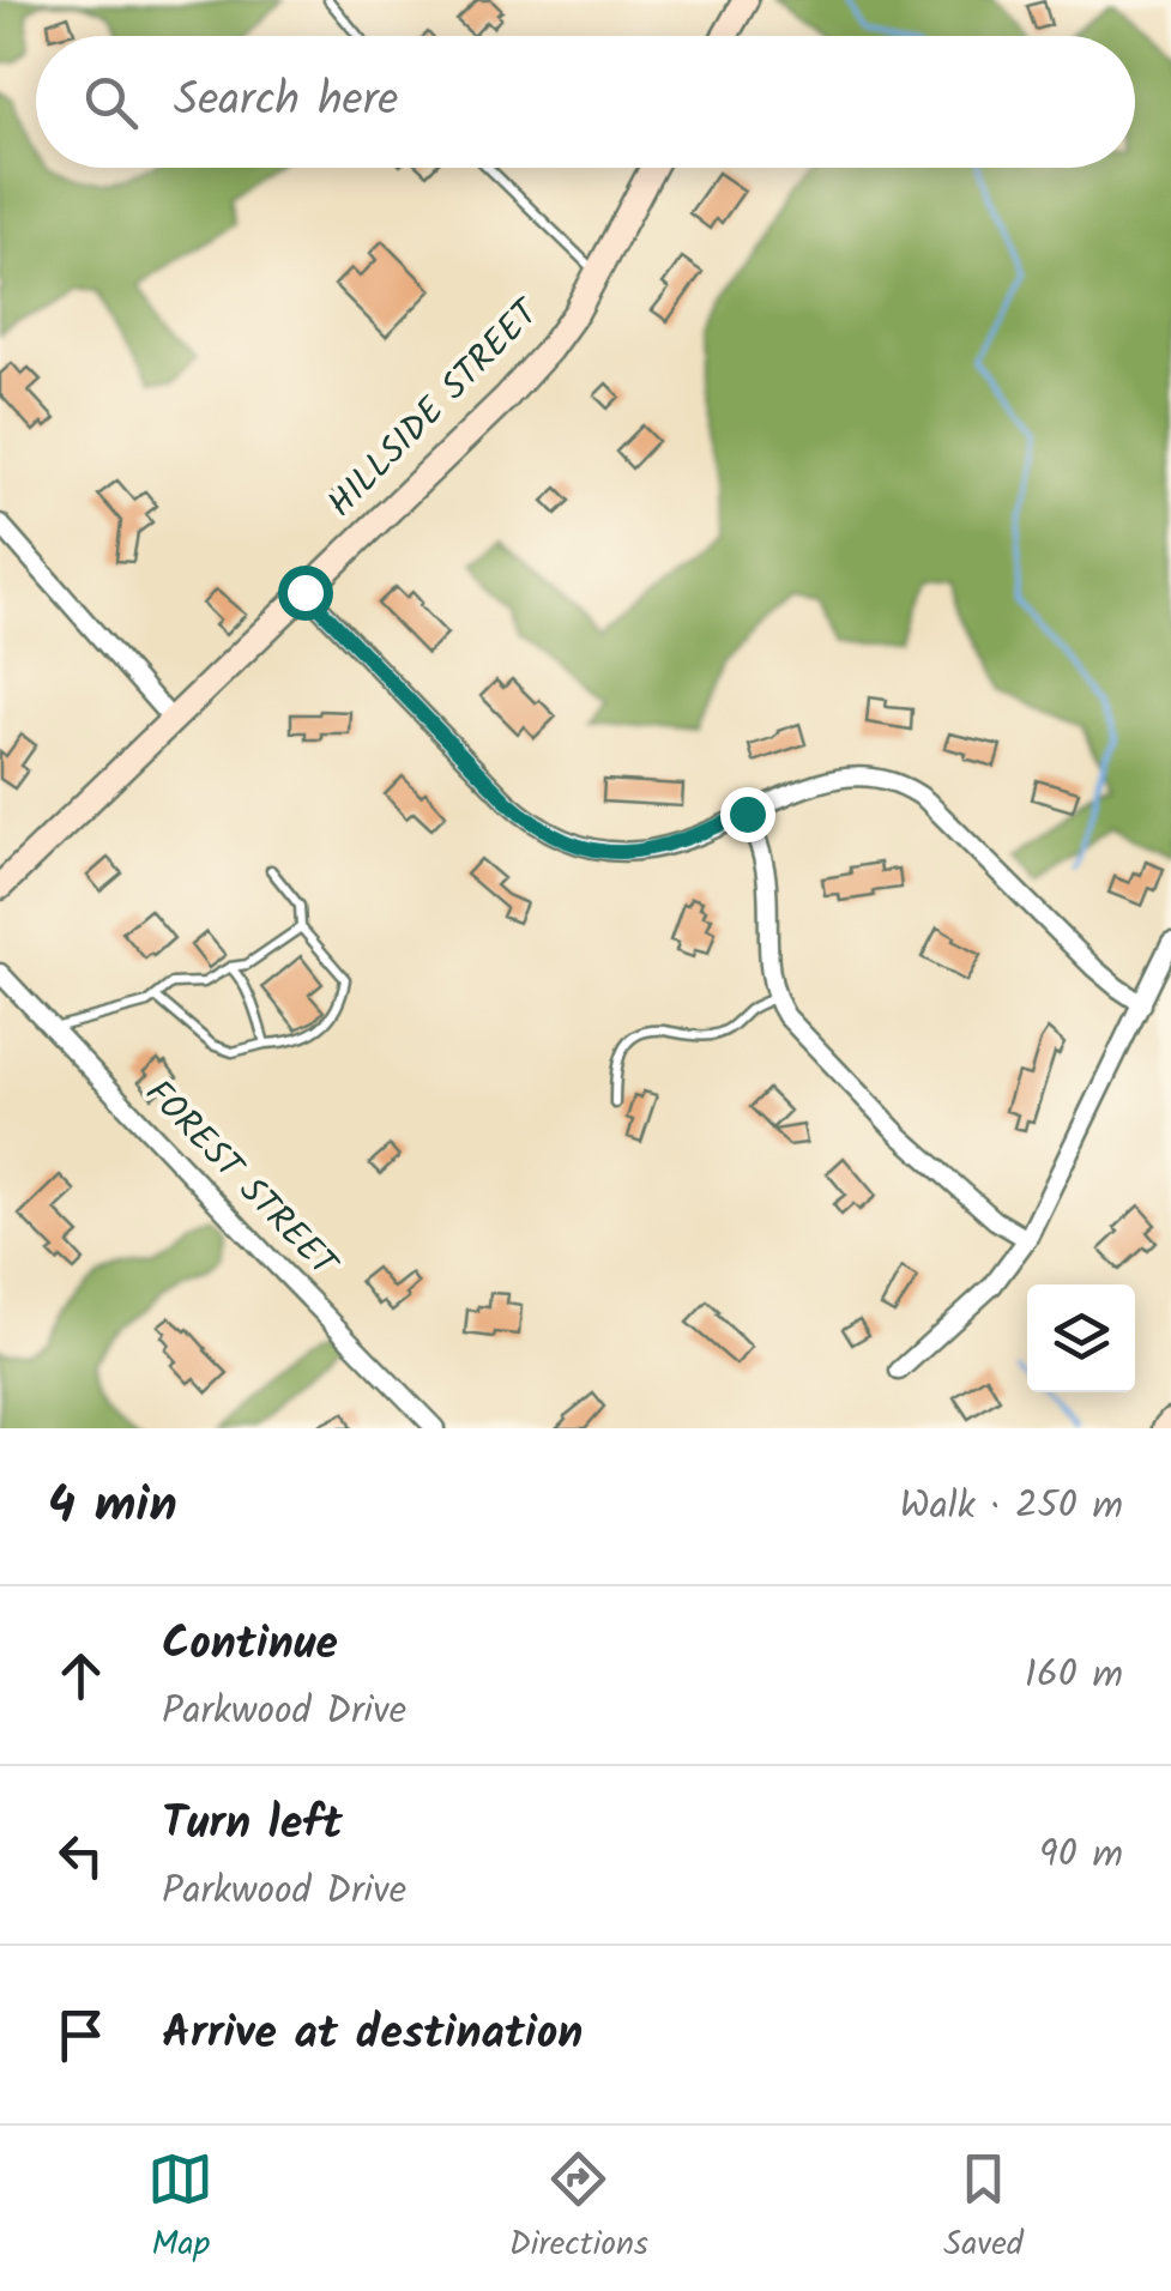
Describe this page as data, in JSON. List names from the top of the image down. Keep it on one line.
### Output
{"streets":{"street":["HILLSIDE STREET","FOREST STREET"]},"page":{"search":"Search here","heading":["4 min","Walk · 250 m"],"list":[["Continue","Parkwood Drive","160 m"],["Turn left","Parkwood Drive","90 m"],"Arrive at destination"],"nav":["Map","Directions","Saved"]}}
